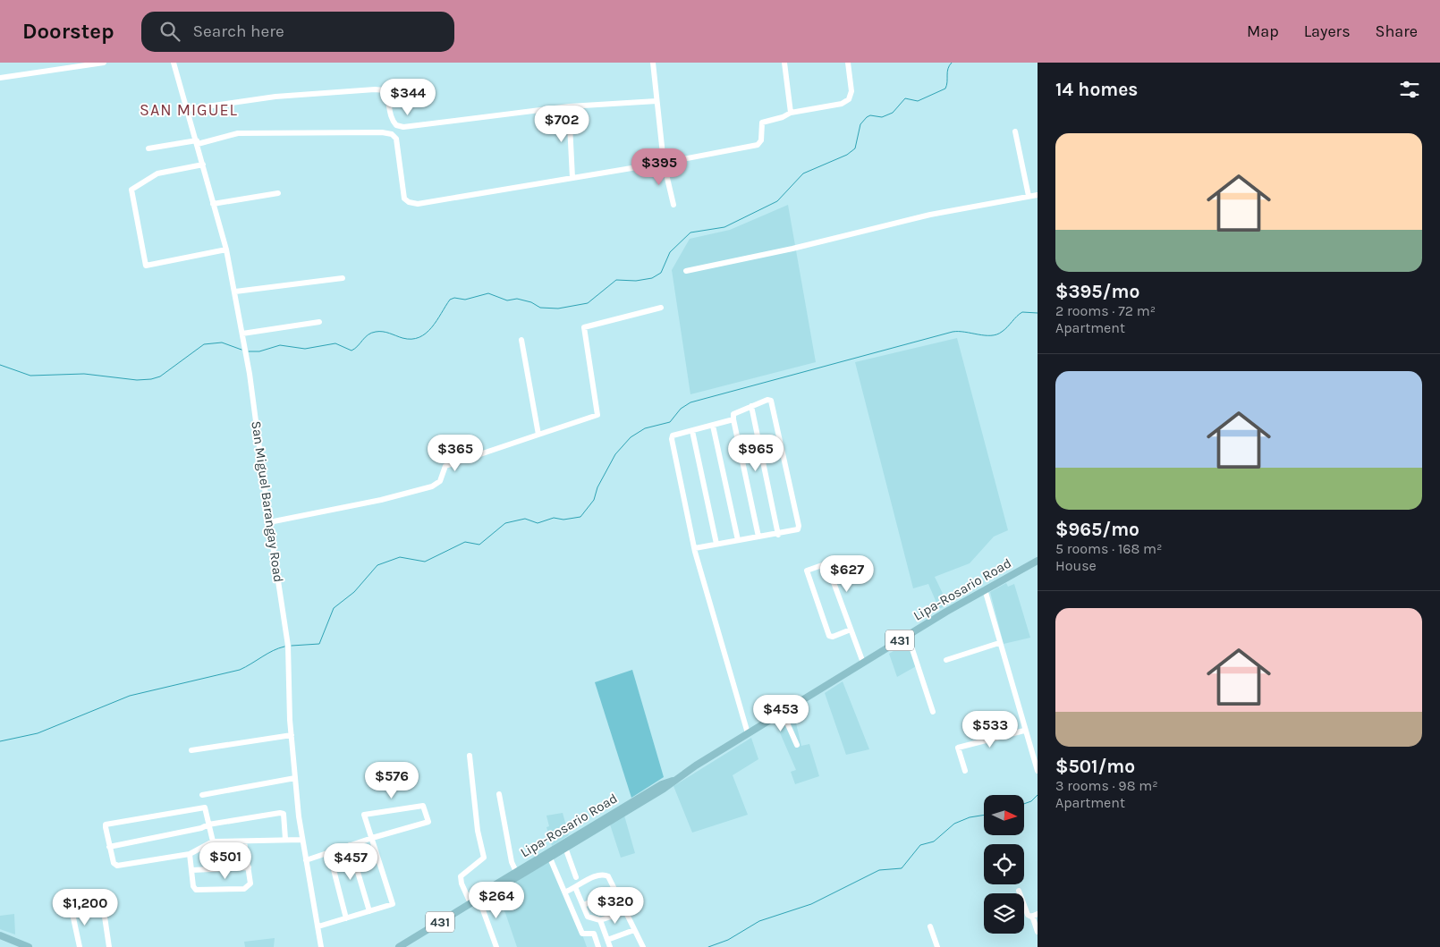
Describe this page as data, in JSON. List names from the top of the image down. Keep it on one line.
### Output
{"streets":{"main road":["Lipa-Rosario Road","431"],"street":["San Miguel Barangay Road"]},"districts":["SAN MIGUEL"],"north":"right","page":{"header":"Doorstep","search":"Search here","nav":["Map","Layers","Share"],"heading":"14 homes","price":["$344","$702","$395","$365","$965","$627","$453","$533","$576","$501","$457","$264","$320","$1,200"],"list":[{"name":"$395/mo","note":"2 rooms · 72 m² · Apartment"},{"name":"$965/mo","note":"5 rooms · 168 m² · House"},{"name":"$501/mo","note":"3 rooms · 98 m² · Apartment"}]}}
